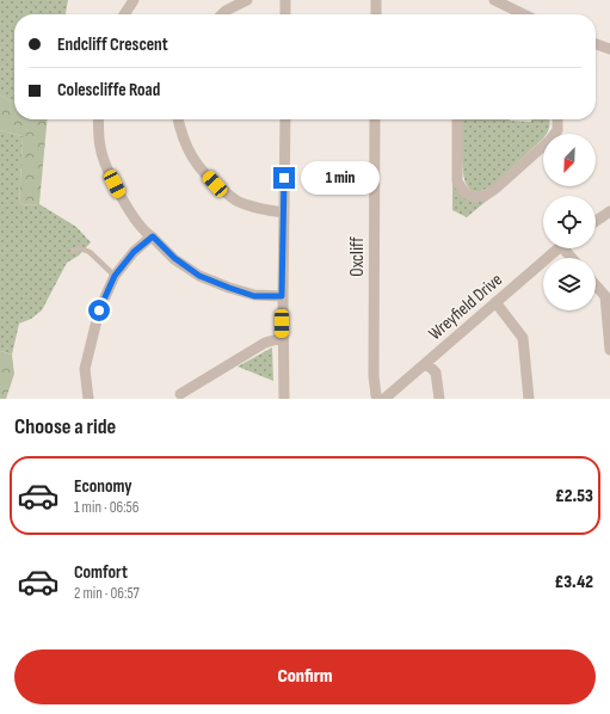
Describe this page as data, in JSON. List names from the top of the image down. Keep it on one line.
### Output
{"streets":{"street":["Oxcliff","Wreyfield Drive"]},"north":"bottom left","page":{"banner":["Endcliff Crescent","Colescliffe Road"],"bubble":"1 min","heading":"Choose a ride","list":[{"name":"Economy","note":"1 min · 06:56","value":"£2.53"},{"name":"Comfort","note":"2 min · 06:57","value":"£3.42"}],"buttons":"Confirm"}}
